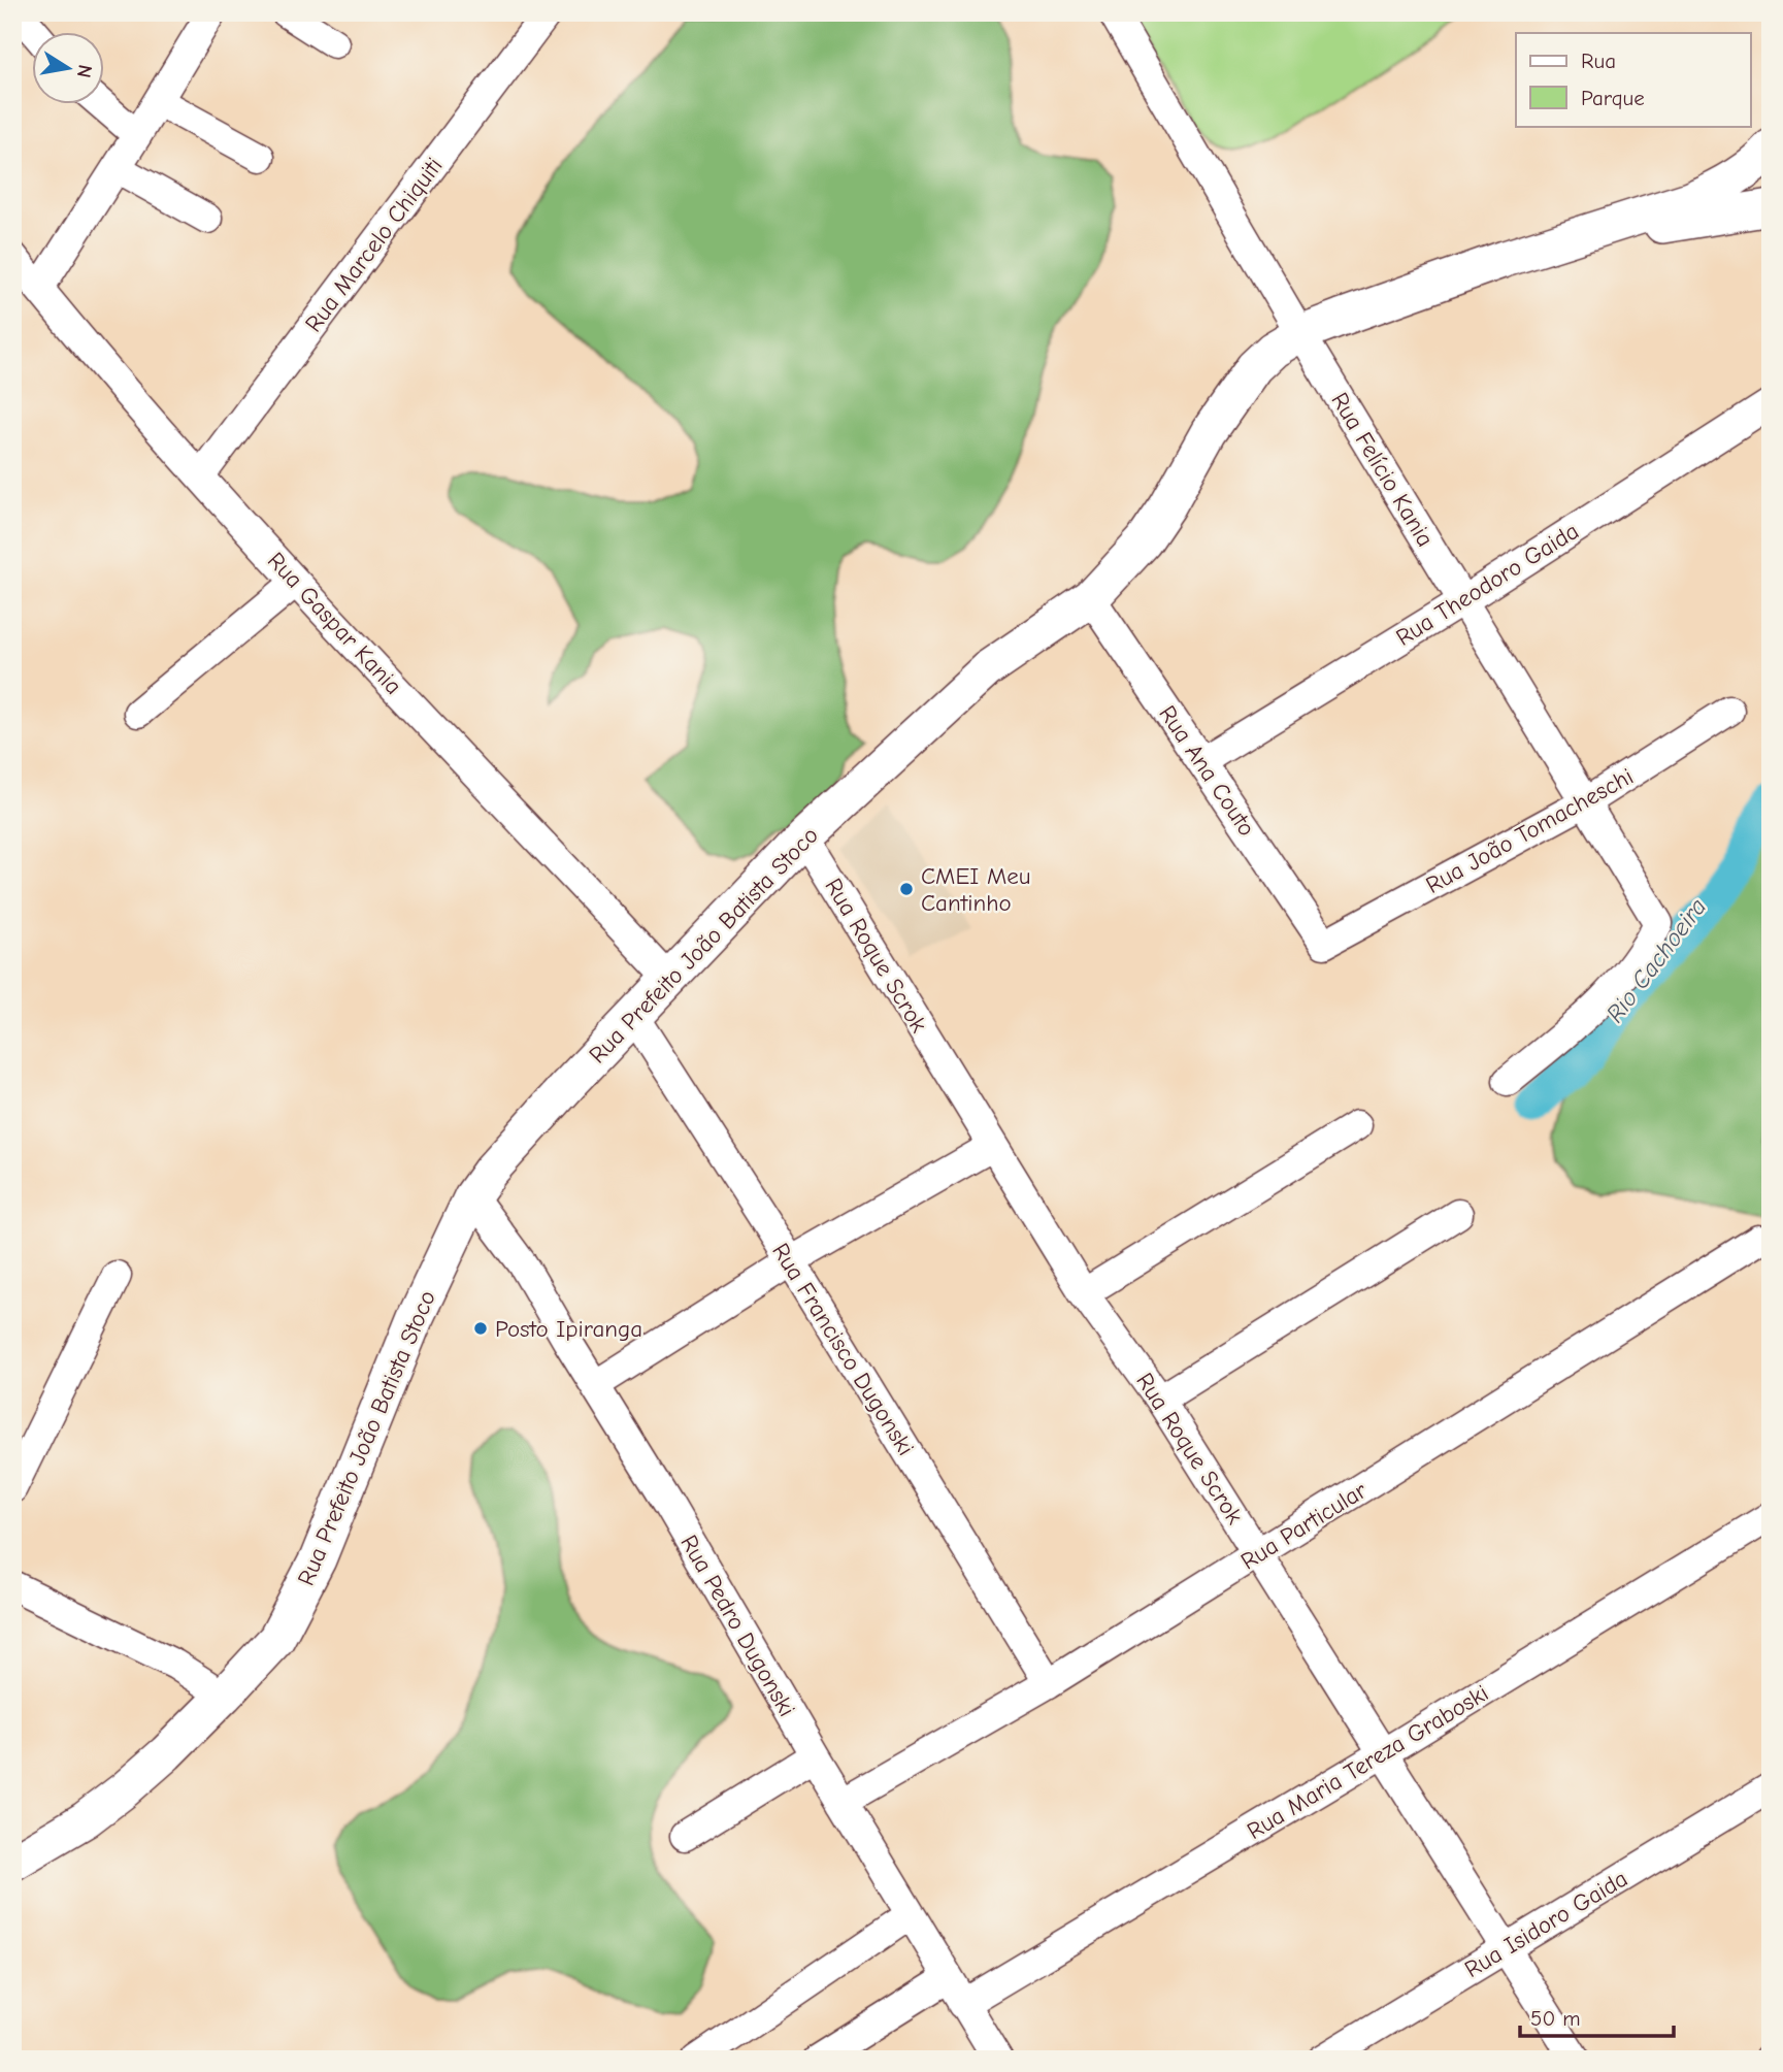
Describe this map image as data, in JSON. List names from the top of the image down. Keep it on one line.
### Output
{"streets":{"main road":["Rua Prefeito João Batista Stoco"],"street":["Rua Marcelo Chiquiti","Rua Felício Kania","Rua Theodoro Gaida","Rua Gaspar Kania","Rua Ana Couto","Rua João Tomacheschi","Rua Roque Scrok","Rua Francisco Dugonski","Rua Particular","Rua Pedro Dugonski","Rua Maria Tereza Graboski","Rua Isidoro Gaida"]},"crossings":[["Rua Marcelo Chiquiti","Rua Gaspar Kania"],["Rua Felício Kania","Rua Theodoro Gaida"],["Rua Felício Kania","Rua João Tomacheschi"],["Rua Felício Kania","Rua Prefeito João Batista Stoco"],["Rua Theodoro Gaida","Rua Ana Couto"],["Rua Gaspar Kania","Rua Prefeito João Batista Stoco"],["Rua Ana Couto","Rua João Tomacheschi"],["Rua Ana Couto","Rua Prefeito João Batista Stoco"],["Rua Prefeito João Batista Stoco","Rua Roque Scrok"],["Rua Prefeito João Batista Stoco","Rua Francisco Dugonski"],["Rua Prefeito João Batista Stoco","Rua Pedro Dugonski"],["Rua Roque Scrok","Rua Particular"],["Rua Roque Scrok","Rua Maria Tereza Graboski"],["Rua Roque Scrok","Rua Isidoro Gaida"],["Rua Francisco Dugonski","Rua Particular"],["Rua Particular","Rua Pedro Dugonski"],["Rua Pedro Dugonski","Rua Maria Tereza Graboski"]],"water":["Rio Cachoeira"],"places":["CMEI Meu Cantinho","Posto Ipiranga"],"legend":["Rua","Parque"],"scale_bar":"50 m","north":"right"}
